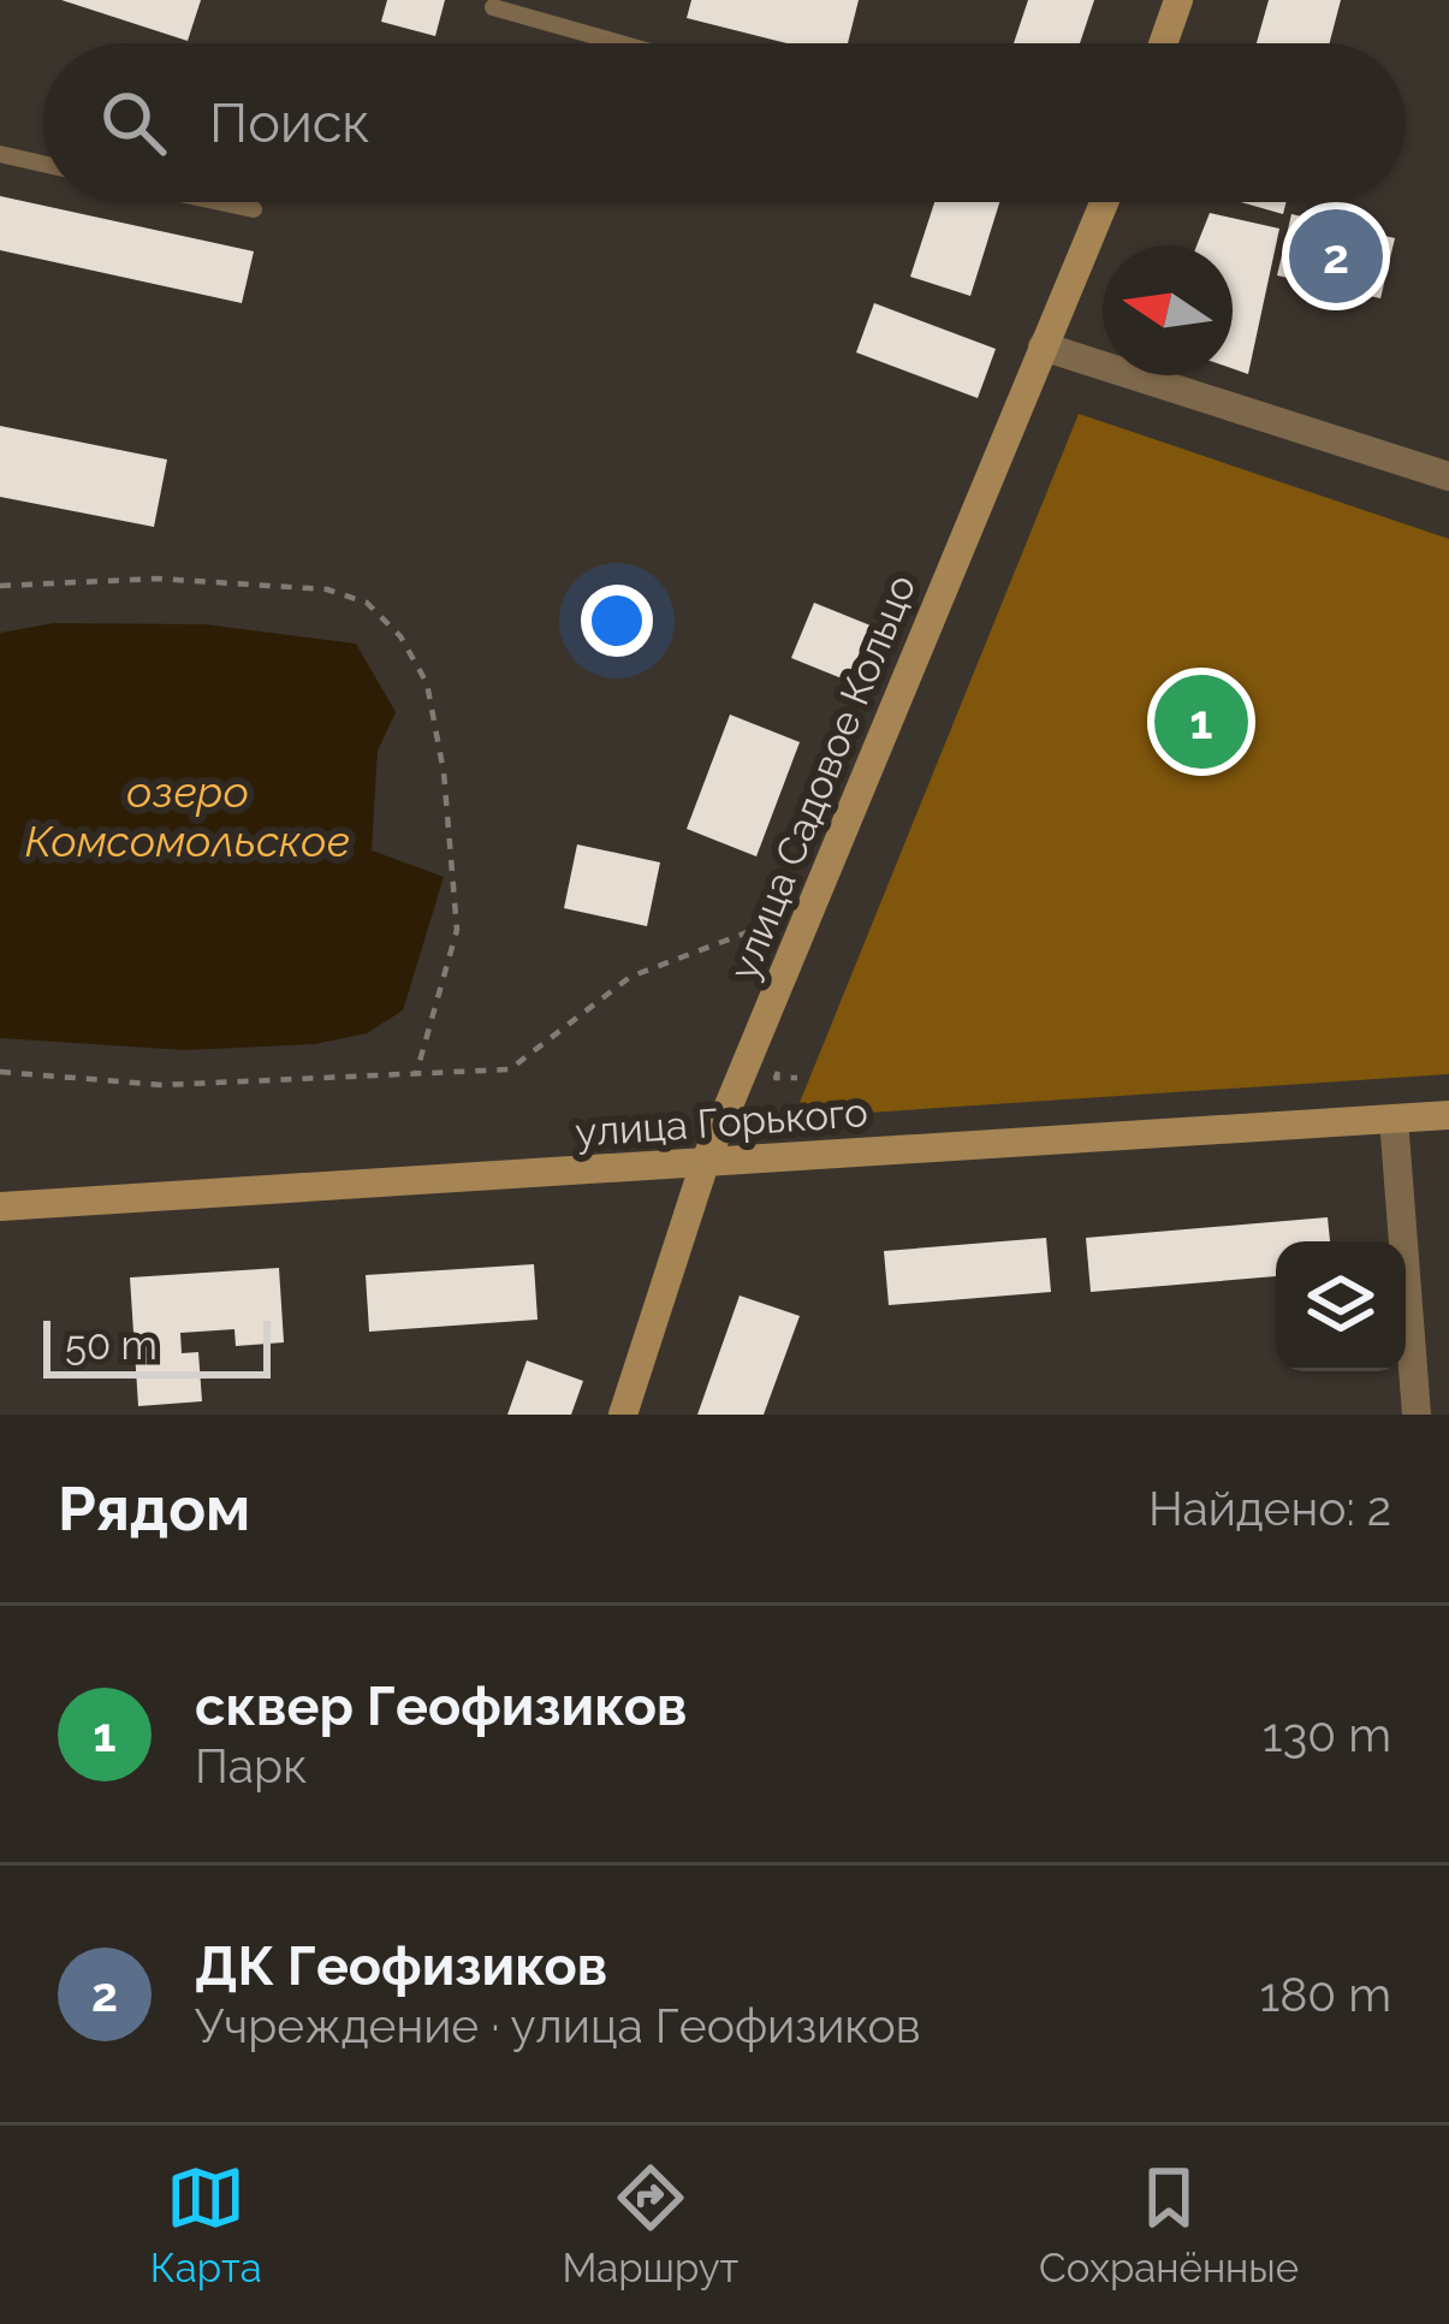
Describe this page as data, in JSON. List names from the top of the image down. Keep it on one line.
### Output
{"streets":{"street":["улица Садовое Кольцо","улица Горького"]},"crossings":[["улица Садовое Кольцо","улица Горького"]],"water":["озеро Комсомольское"],"scale_bar":"50 m","north":"left","page":{"search":"Поиск","pins":["2","1"],"scale":"50 m","heading":["Рядом","Найдено: 2"],"list":[{"mark":"1","name":"cквер Геофизиков","note":"Парк","value":"130 m"},{"mark":"2","name":"ДК Геофизиков","note":"Учреждение · улица Геофизиков","value":"180 m"}],"nav":["Карта","Маршрут","Сохранённые"]}}
